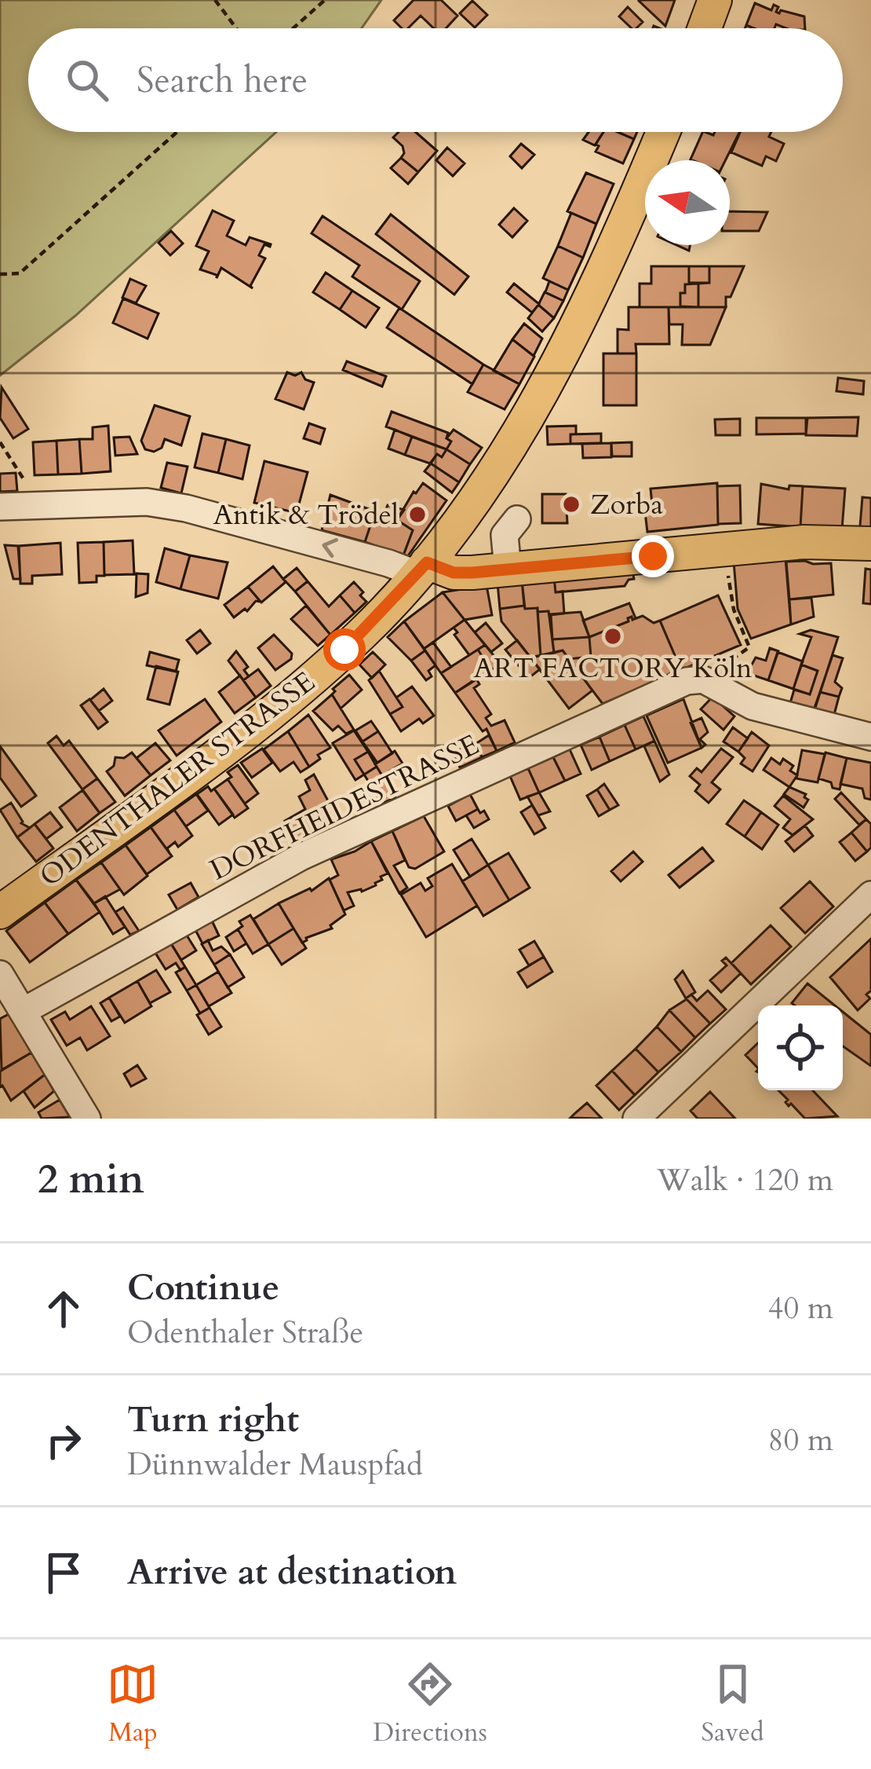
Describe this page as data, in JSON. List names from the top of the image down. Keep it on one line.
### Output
{"streets":{"main road":["ODENTHALER STRASSE"],"street":["DORFHEIDESTRASSE"]},"places":["Zorba","Antik & Trödel","ART FACTORY Köln"],"north":"left","page":{"search":"Search here","heading":["2 min","Walk · 120 m"],"list":[["Continue","Odenthaler Straße","40 m"],["Turn right","Dünnwalder Mauspfad","80 m"],"Arrive at destination"],"nav":["Map","Directions","Saved"]}}
